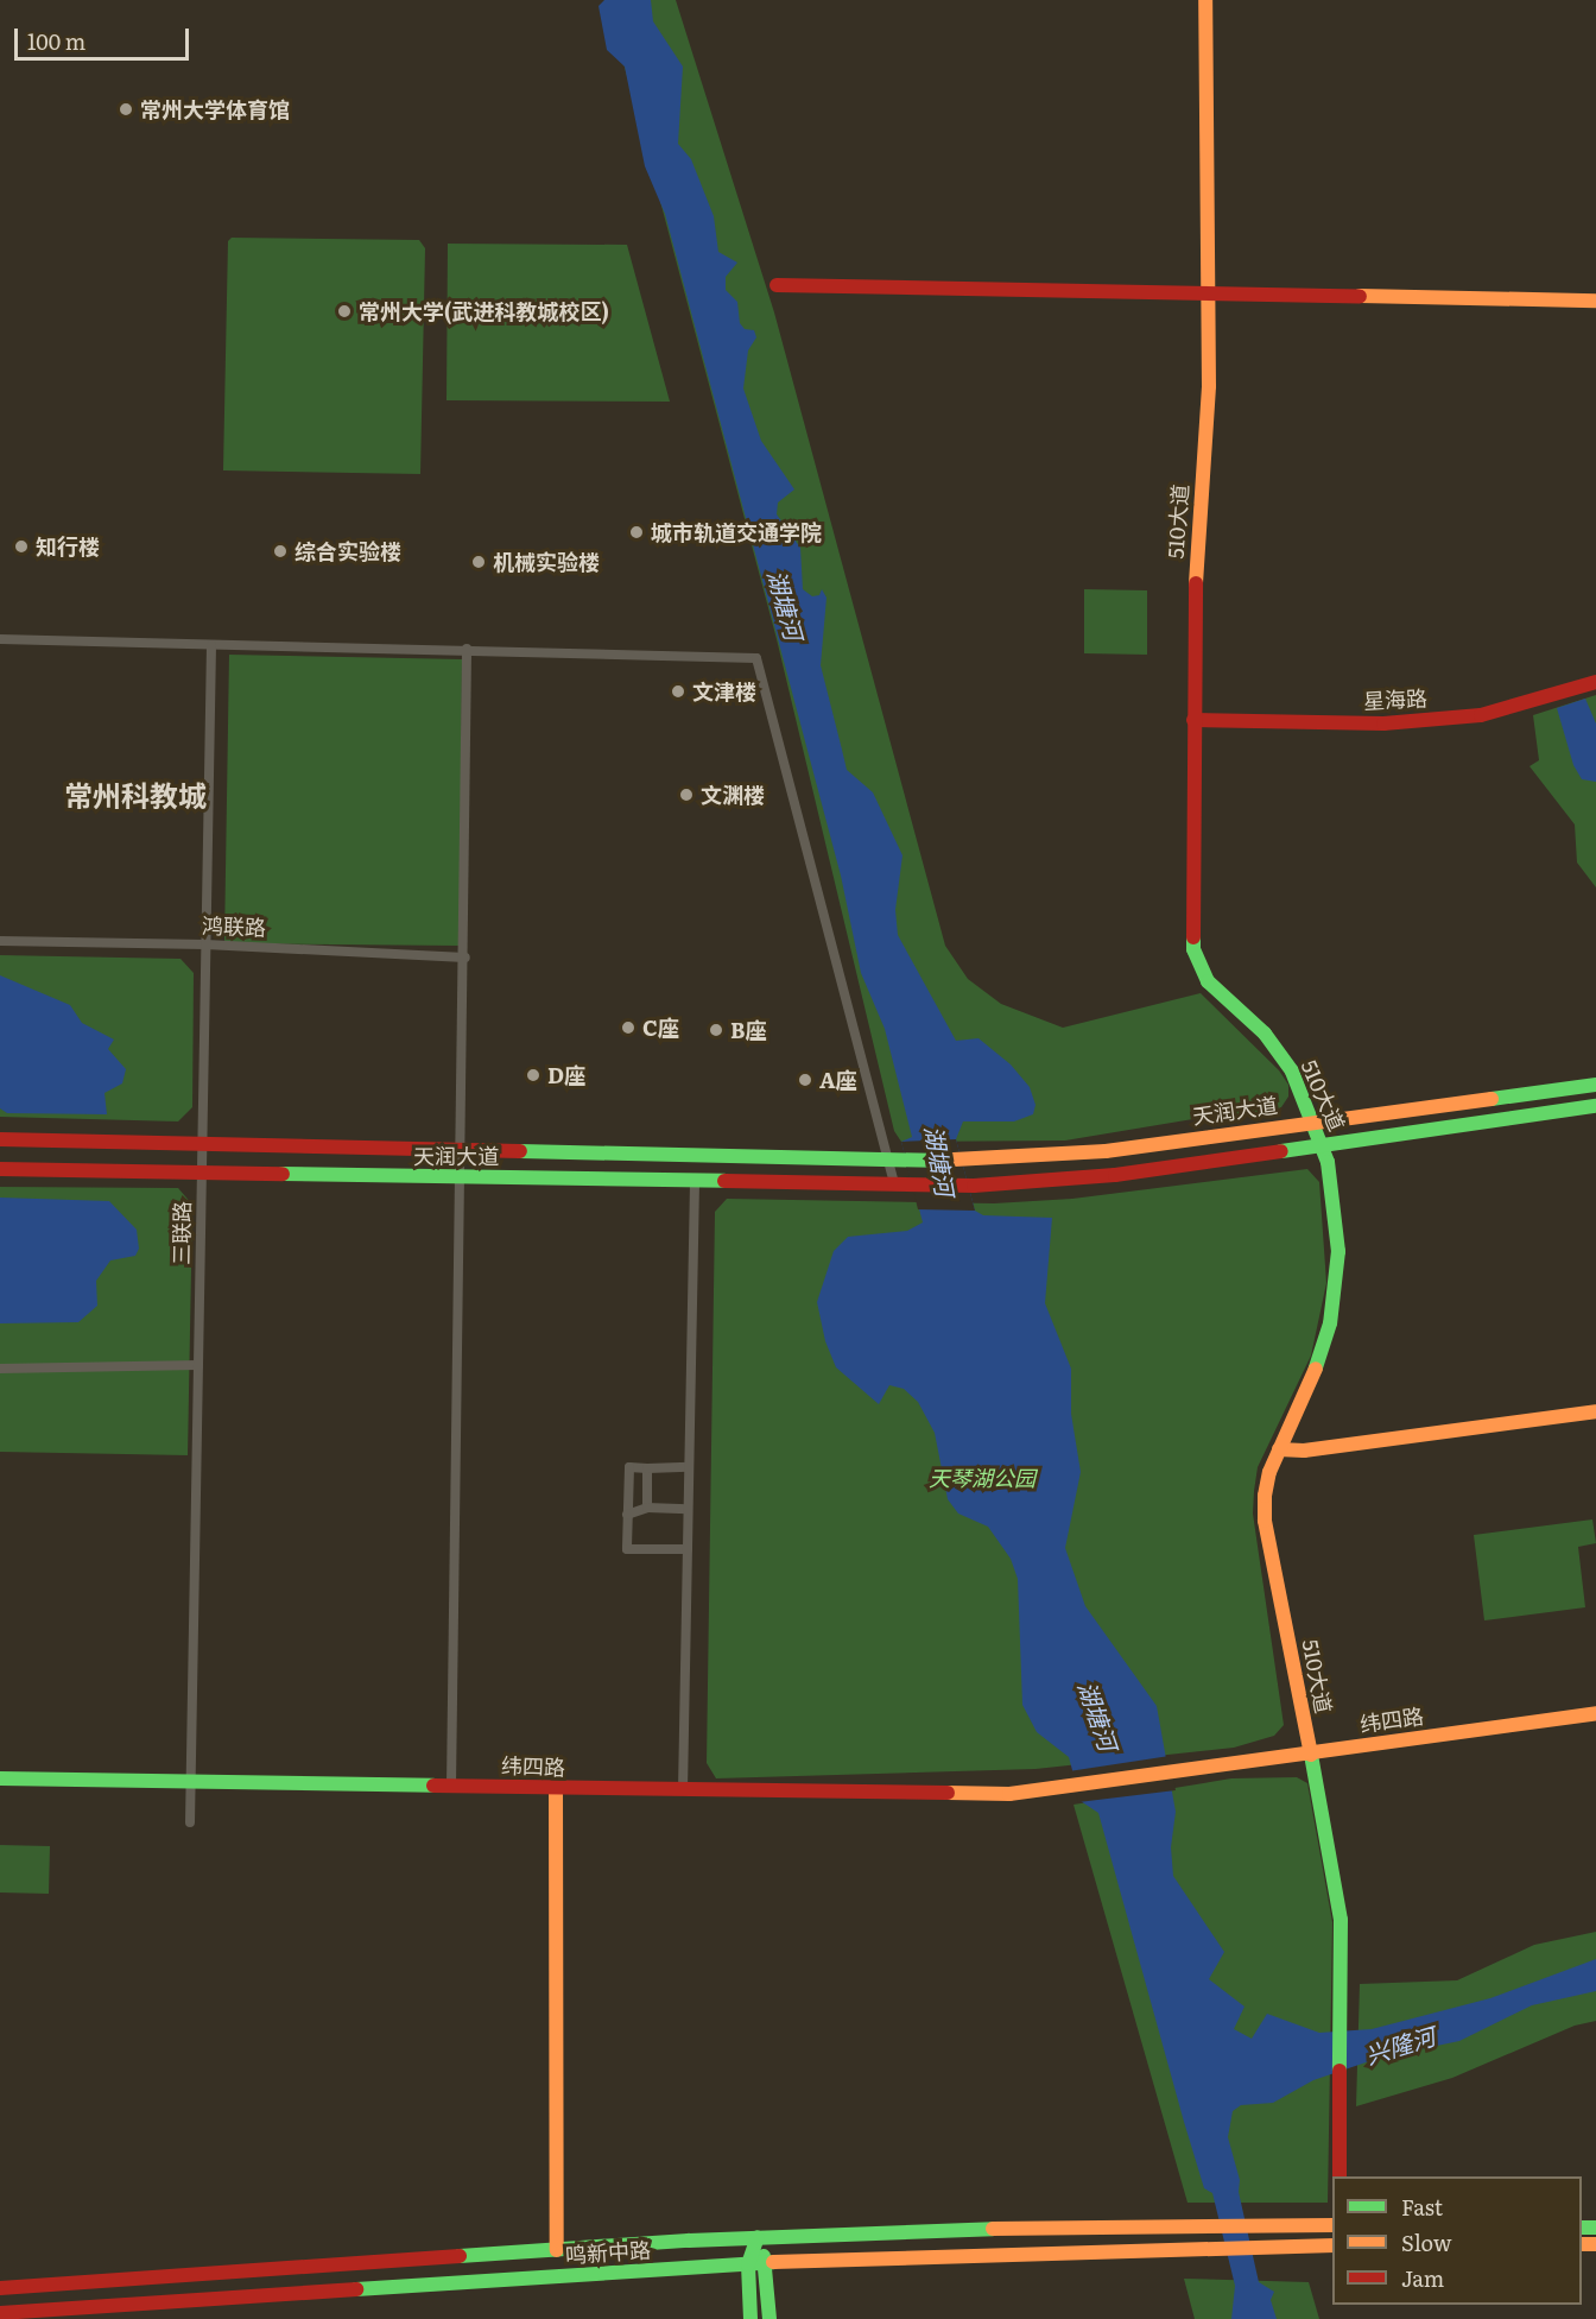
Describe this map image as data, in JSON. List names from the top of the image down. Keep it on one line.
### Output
{"streets":{"street":["510大道","星海路","鸿联路","天润大道","三联路","纬四路","鸣新中路"]},"crossings":[["510大道","星海路"],["510大道","天润大道"],["510大道","纬四路"],["鸿联路","三联路"],["天润大道","三联路"],["三联路","纬四路"]],"districts":["常州科教城"],"water":["湖塘河","兴隆河"],"parks":["天琴湖公园"],"places":["常州大学体育馆","常州大学(武进科教城校区)","城市轨道交通学院","知行楼","综合实验楼","机械实验楼","文津楼","文渊楼","C座","B座","D座","A座"],"legend":["Fast","Slow","Jam"],"scale_bar":"100 m"}
